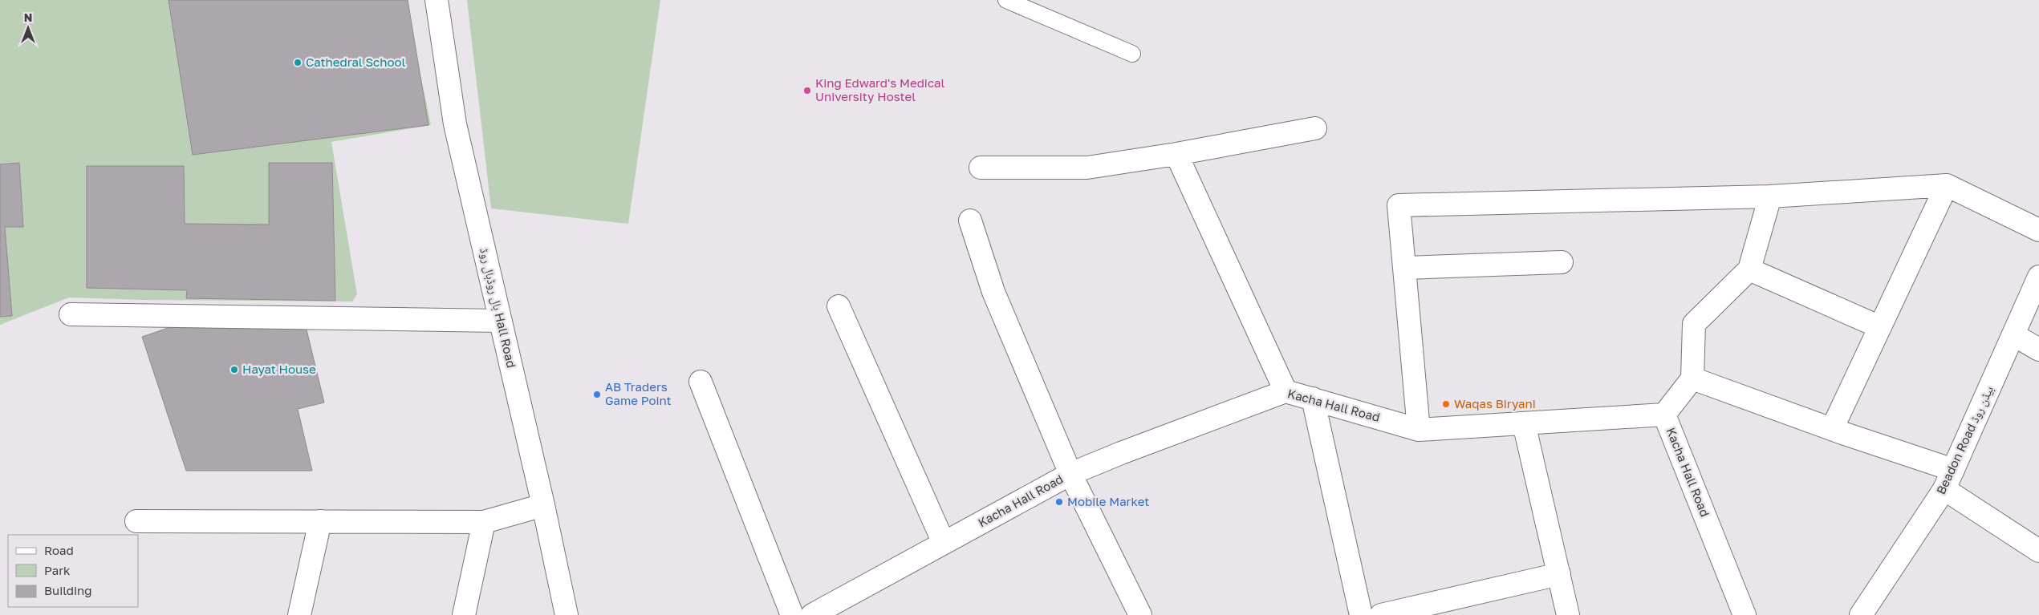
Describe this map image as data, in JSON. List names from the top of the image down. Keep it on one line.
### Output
{"streets":{"street":["ہال روڈہال روڈ Hall Road","Kacha Hall Road","Beadon Road بیڈن روڈ"]},"places":["Cathedral School","King Edward's Medical University Hostel","Hayat House","AB Traders Game Point","Waqas Biryani","Mobile Market"],"legend":["Road","Park","Building"],"north":"top"}
